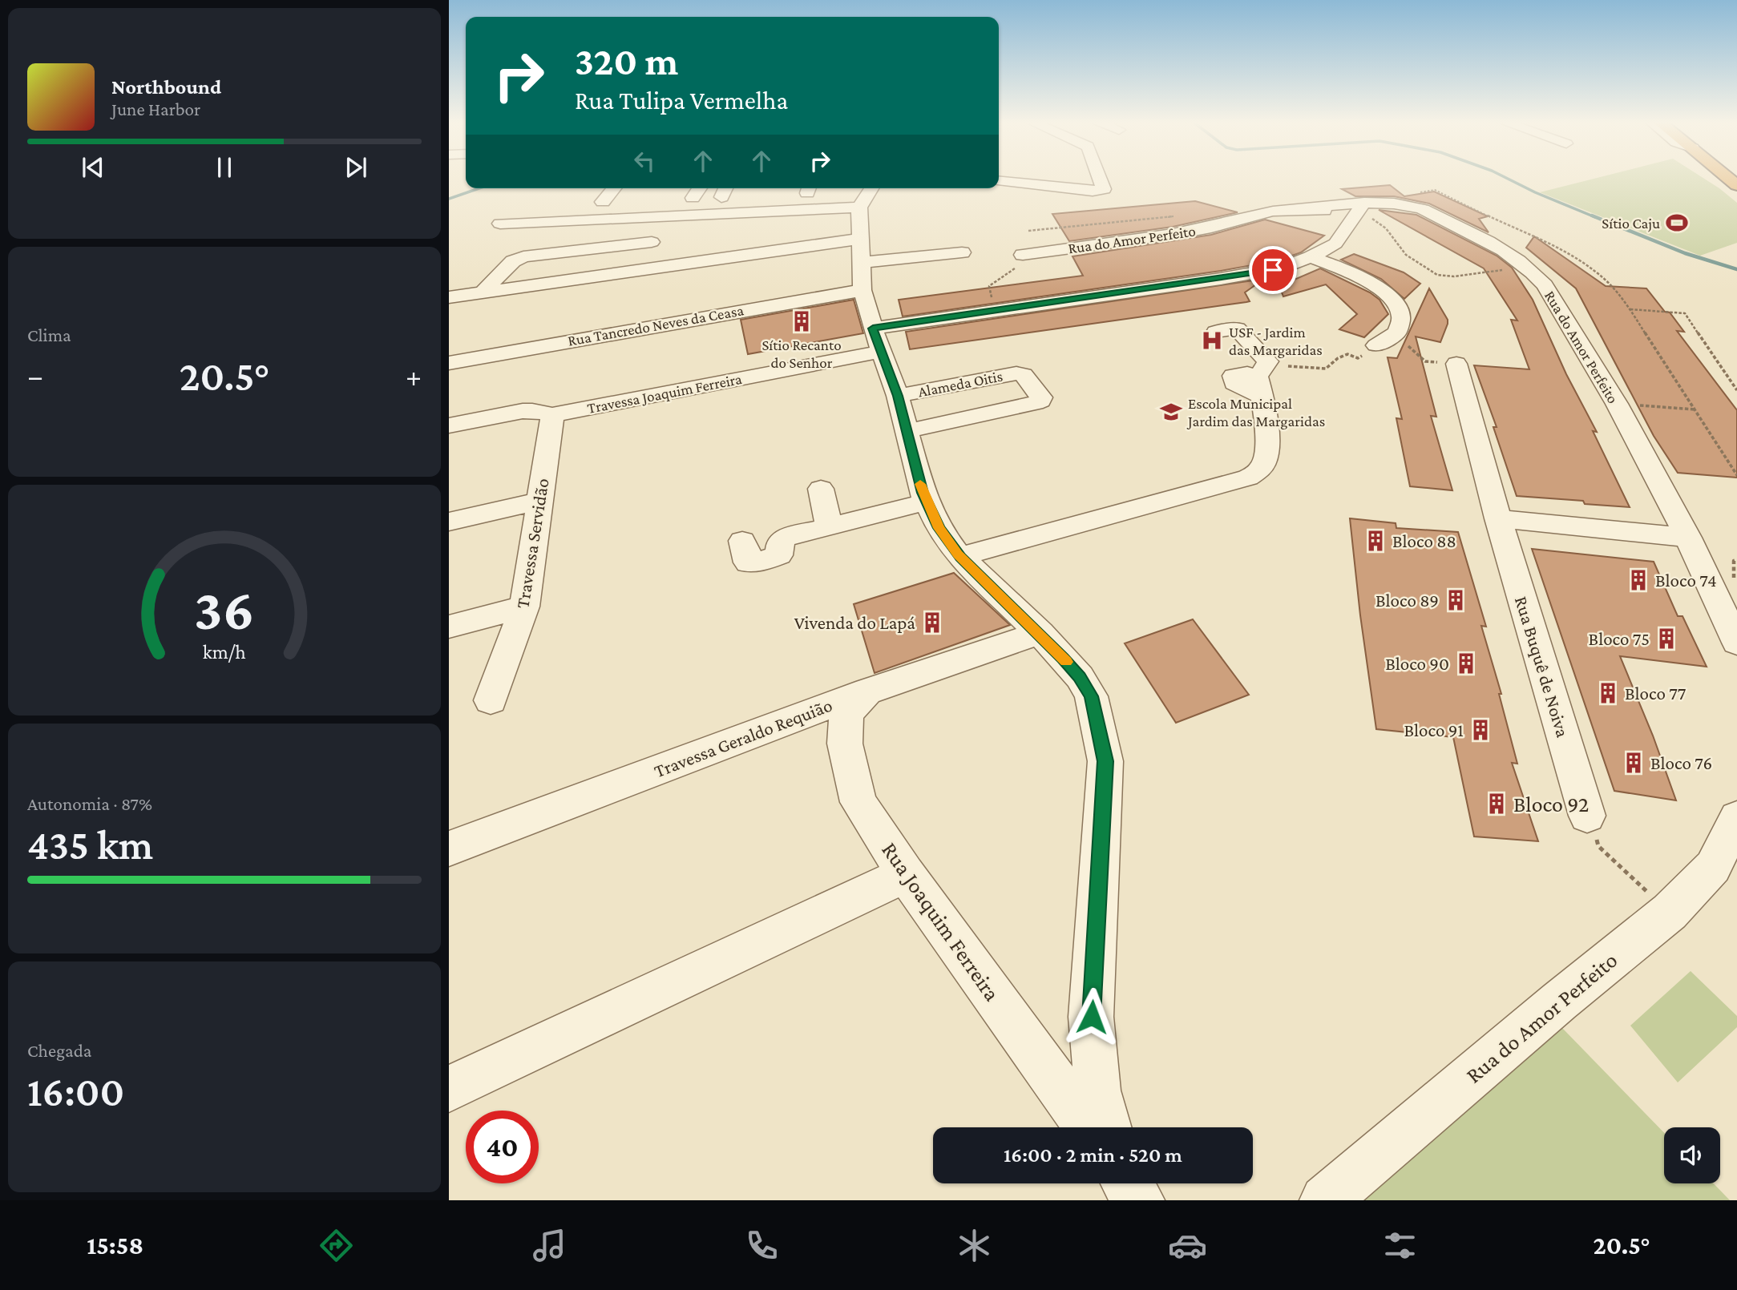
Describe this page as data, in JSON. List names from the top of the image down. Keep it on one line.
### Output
{"streets":{"street":["Rua do Amor Perfeito","Rua Tancredo Neves da Ceasa","Alameda Oitis","Travessa Joaquim Ferreira","Travessa Servidão","Rua Buquê de Noiva","Travessa Geraldo Requião","Rua Joaquim Ferreira"]},"crossings":[["Travessa Joaquim Ferreira","Travessa Servidão"],["Travessa Geraldo Requião","Rua Joaquim Ferreira"]],"places":{"sports":["Sítio Caju"],"building":["Sítio Recanto do Senhor","Bloco 88","Bloco 74","Bloco 89","Vivenda do Lapá","Bloco 75","Bloco 90","Bloco 77","Bloco 91","Bloco 76","Bloco 92"],"hospital":["USF - Jardim das Margaridas"],"school or university":["Escola Municipal Jardim das Margaridas"]},"page":{"turn":["320 m","Rua Tulipa Vermelha"],"song":["Northbound","June Harbor"],"tile":["Clima",["Autonomia · 87%","435 km"],["Chegada","16:00"]],"heat":["−","20.5°","+"],"limit":"40","trip":"16:00 · 2 min · 520 m","tabs":["15:58","20.5°"],"gauge":["36","km/h"]}}
